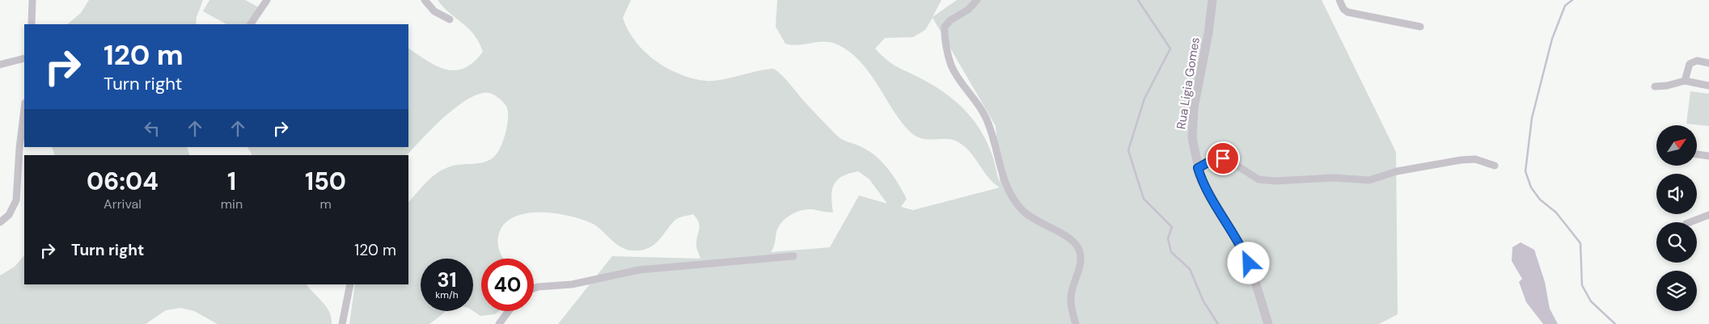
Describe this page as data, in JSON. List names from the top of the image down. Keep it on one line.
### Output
{"streets":{"street":["Rua Ligia Gomes"]},"north":"top right","page":{"turn":["120 m","Turn right"],"eta":["06:04","Arrival","1","min","150","m"],"list":[{"name":"Turn right","value":"120 m"}],"speed":"31 km/h","limit":"40"}}
